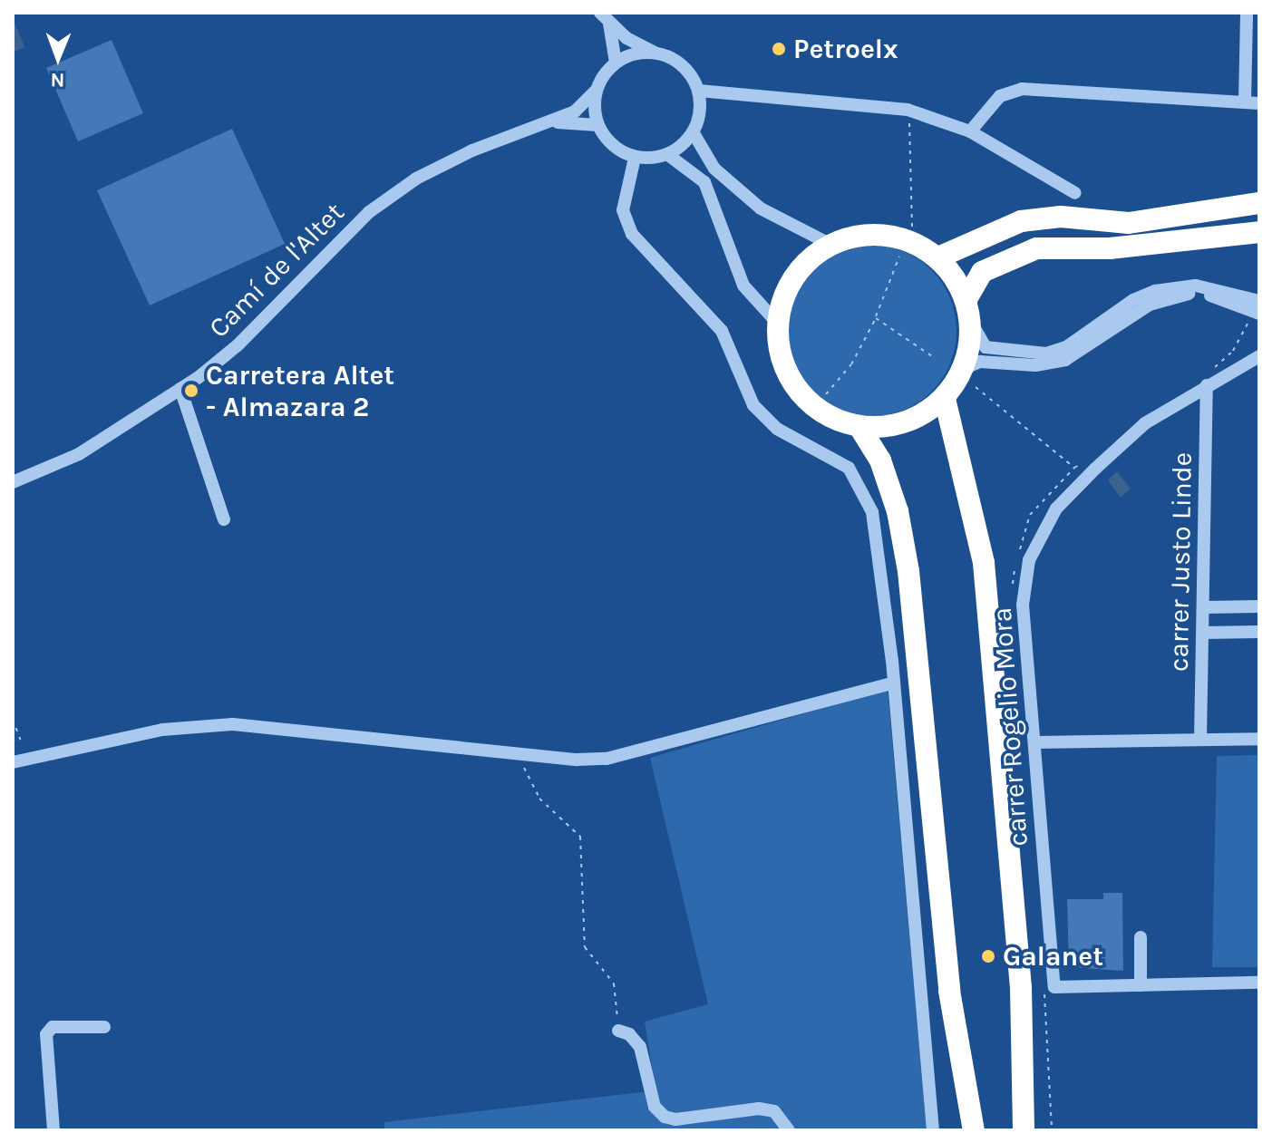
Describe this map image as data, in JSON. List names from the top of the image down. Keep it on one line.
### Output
{"streets":{"street":["Camí de l'Altet","carrer Justo Linde","carrer Rogelio Mora"]},"crossings":[["carrer Justo Linde","carrer Rogelio Mora"]],"places":["Petroelx","Carretera Altet - Almazara 2","Galanet"],"north":"bottom"}
